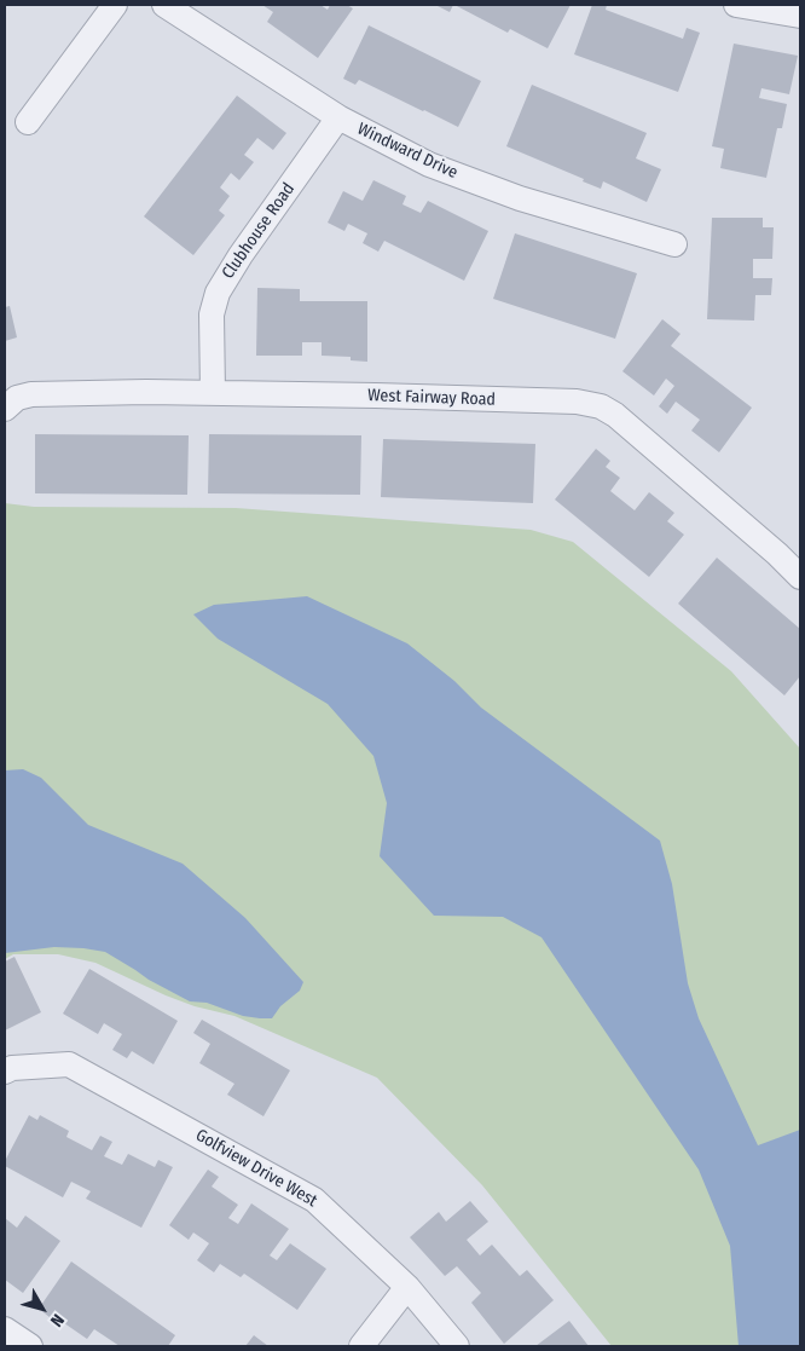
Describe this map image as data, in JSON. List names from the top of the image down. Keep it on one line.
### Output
{"streets":{"street":["Windward Drive","Clubhouse Road","West Fairway Road","Golfview Drive West"]},"crossings":[["Windward Drive","Clubhouse Road"],["Clubhouse Road","West Fairway Road"]],"north":"bottom right"}
